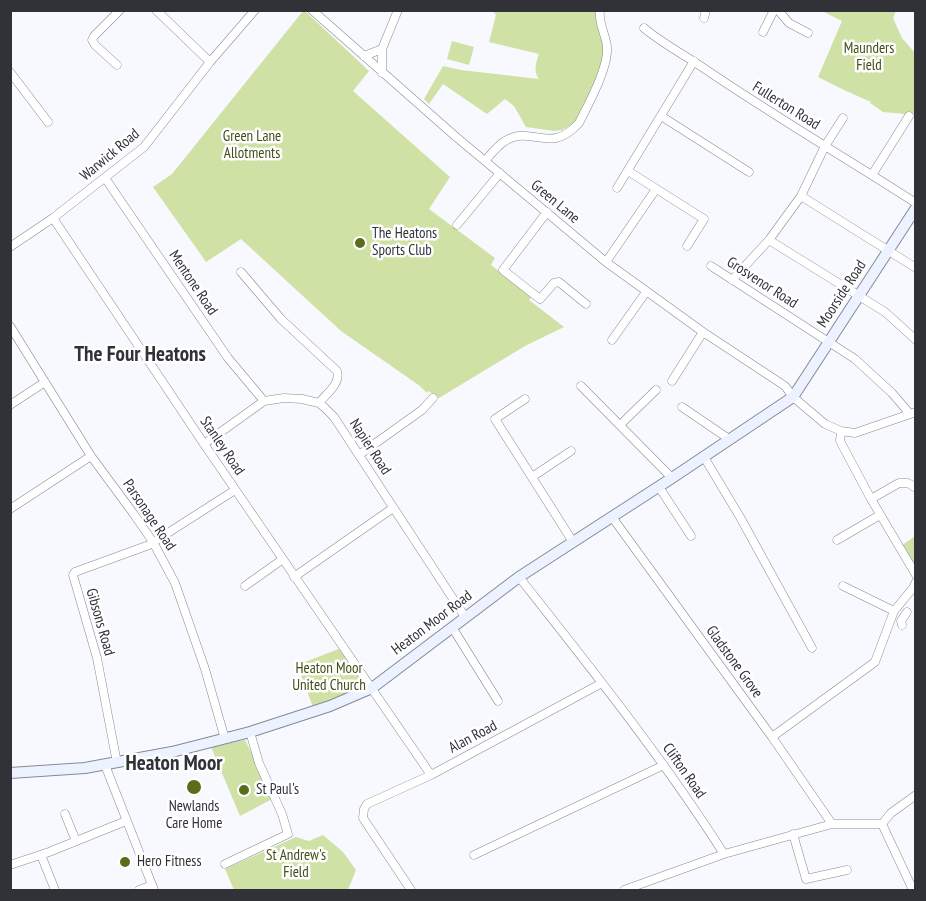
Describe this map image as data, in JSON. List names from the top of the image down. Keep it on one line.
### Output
{"streets":{"main road":["Moorside Road","Heaton Moor Road"],"street":["Fullerton Road","Warwick Road","Green Lane","Mentone Road","Grosvenor Road","Stanley Road","Napier Road","Parsonage Road","Gibsons Road","Gladstone Grove","Alan Road","Clifton Road"]},"crossings":[["Warwick Road","Mentone Road"],["Warwick Road","Stanley Road"],["Green Lane","Moorside Road"],["Green Lane","Heaton Moor Road"],["Grosvenor Road","Moorside Road"],["Moorside Road","Heaton Moor Road"],["Stanley Road","Heaton Moor Road"],["Stanley Road","Alan Road"],["Napier Road","Heaton Moor Road"],["Parsonage Road","Gibsons Road"],["Parsonage Road","Heaton Moor Road"],["Gibsons Road","Heaton Moor Road"],["Heaton Moor Road","Gladstone Grove"],["Heaton Moor Road","Clifton Road"],["Alan Road","Clifton Road"]],"districts":["The Four Heatons","Heaton Moor"],"parks":["Maunders Field","Green Lane Allotments","Heaton Moor United Church","St Andrew's Field"],"places":["The Heatons Sports Club","Newlands Care Home","St Paul's","Hero Fitness"]}
